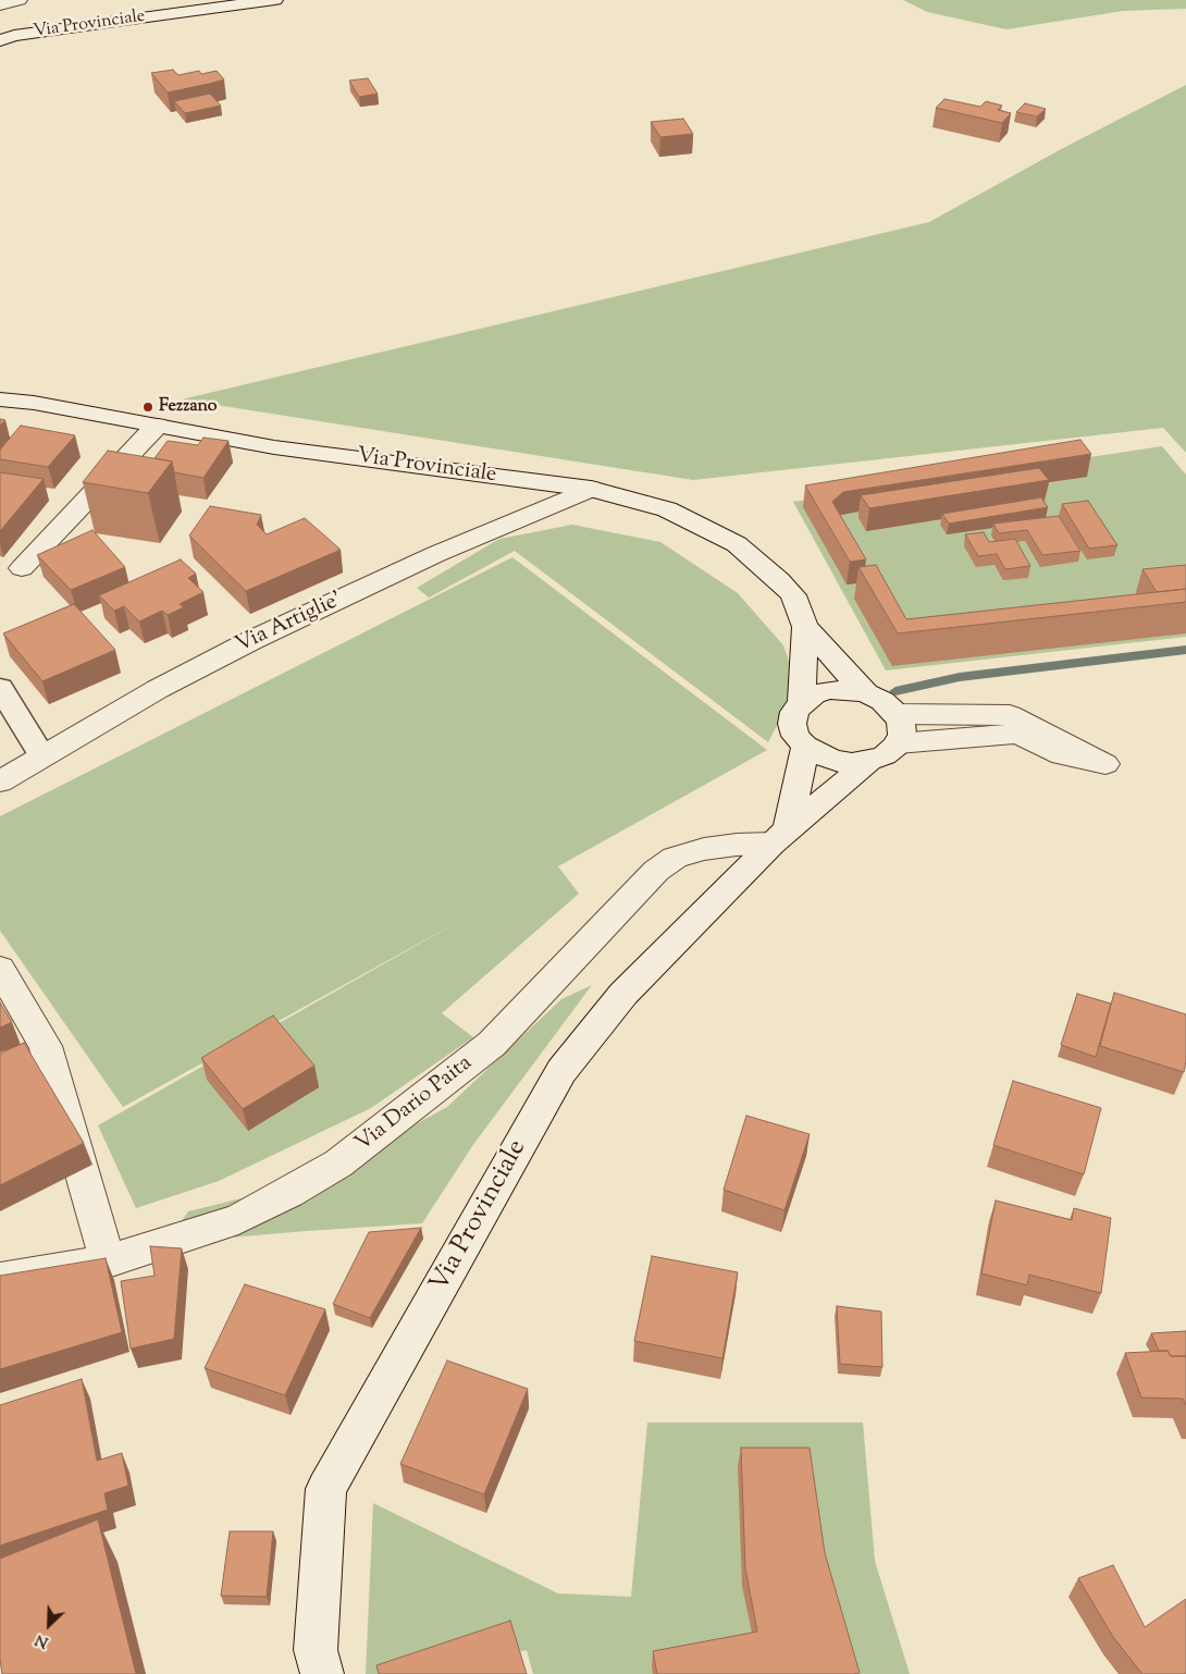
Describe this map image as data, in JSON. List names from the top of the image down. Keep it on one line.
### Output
{"streets":{"main road":["Via Provinciale","Via Artiglie'","Via Dario Paita"]},"crossings":[["Via Provinciale","Via Artiglie'"],["Via Provinciale","Via Dario Paita"]],"places":["Fezzano"],"north":"bottom left"}
